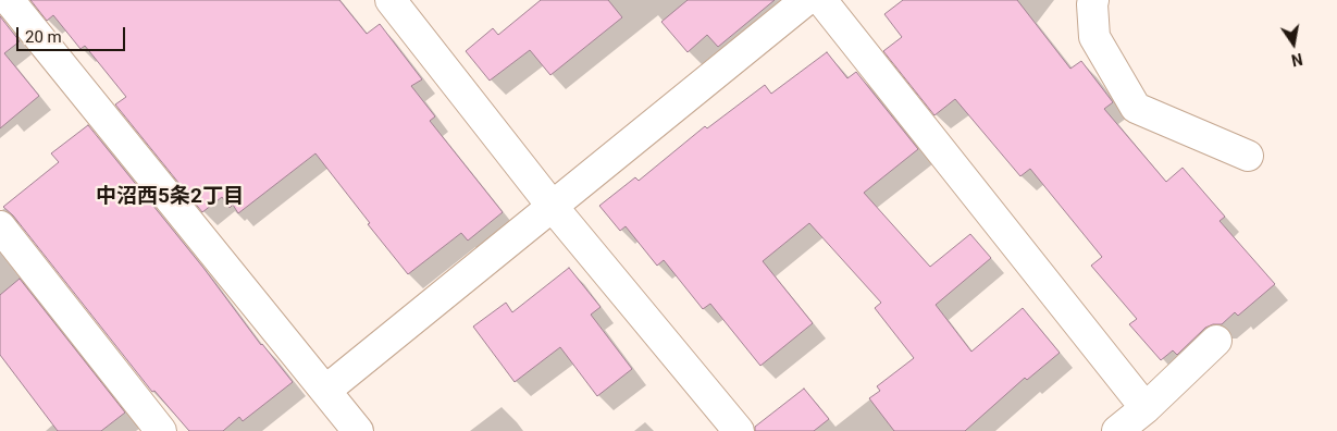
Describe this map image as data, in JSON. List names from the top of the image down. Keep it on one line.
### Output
{"districts":["中沼西5条2丁目"],"scale_bar":"20 m","north":"bottom"}
